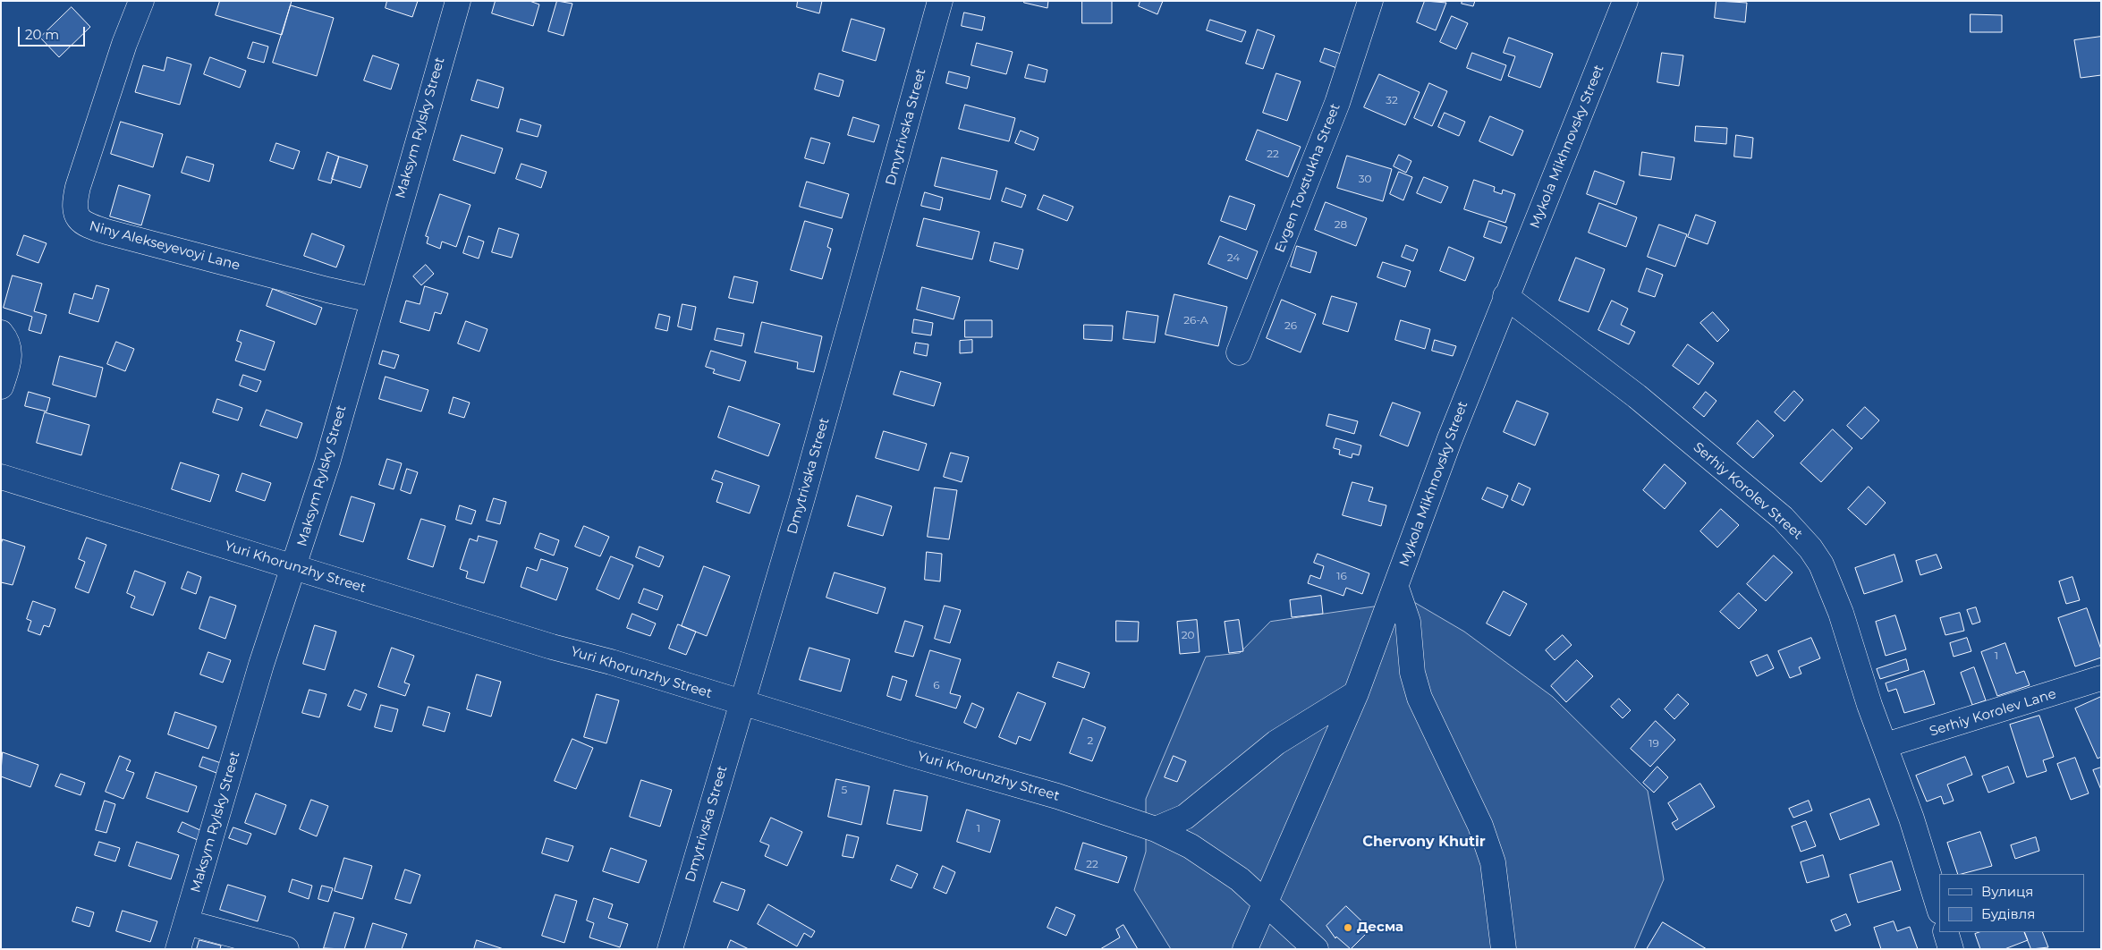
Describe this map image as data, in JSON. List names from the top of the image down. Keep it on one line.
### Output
{"streets":{"street":["Dmytrivska Street","Maksym Rylsky Street","Mykola Mikhnovsky Street","Evgen Tovstukha Street","Niny Alekseyevoyi Lane","Serhiy Korolev Street","Yuri Khorunzhy Street","Serhiy Korolev Lane"]},"crossings":[["Dmytrivska Street","Yuri Khorunzhy Street"],["Maksym Rylsky Street","Niny Alekseyevoyi Lane"],["Maksym Rylsky Street","Yuri Khorunzhy Street"],["Mykola Mikhnovsky Street","Serhiy Korolev Street"],["Mykola Mikhnovsky Street","Yuri Khorunzhy Street"],["Serhiy Korolev Street","Serhiy Korolev Lane"]],"districts":["Chervony Khutir"],"places":["Десма"],"house_numbers":["32","22","30","28","24","26-А","26","16","20","1","6","2","19","5","1","22"],"legend":["Вулиця","Будівля"],"scale_bar":"20 m"}
